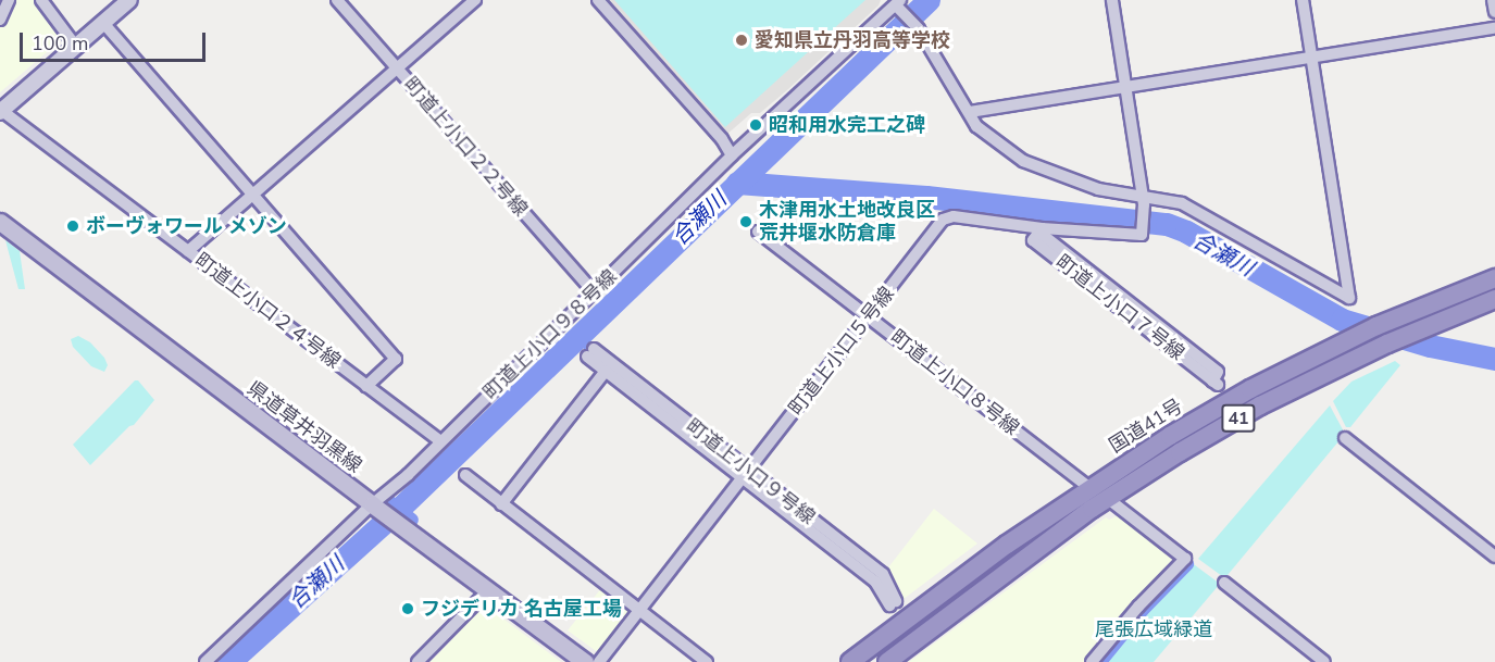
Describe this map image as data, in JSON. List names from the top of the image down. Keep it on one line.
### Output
{"streets":{"highway":["41","国道41号"],"main road":["県道草井羽黒線"],"street":["町道上小口２２号線","町道上小口２４号線","町道上小口９８号線","町道上小口５号線","町道上小口８号線","町道上小口９号線"]},"crossings":[["町道上小口２２号線","町道上小口９８号線"],["町道上小口２４号線","町道上小口９８号線"],["町道上小口９８号線","県道草井羽黒線"],["町道上小口５号線","町道上小口８号線"],["町道上小口５号線","町道上小口９号線"],["町道上小口８号線","国道41号"]],"water":["合瀬川"],"parks":["尾張広域緑道"],"places":["愛知県立丹羽高等学校","昭和用水完工之碑","木津用水土地改良区 荒井堰水防倉庫","ボーヴォワール メゾン","フジデリカ 名古屋工場"],"scale_bar":"100 m"}
